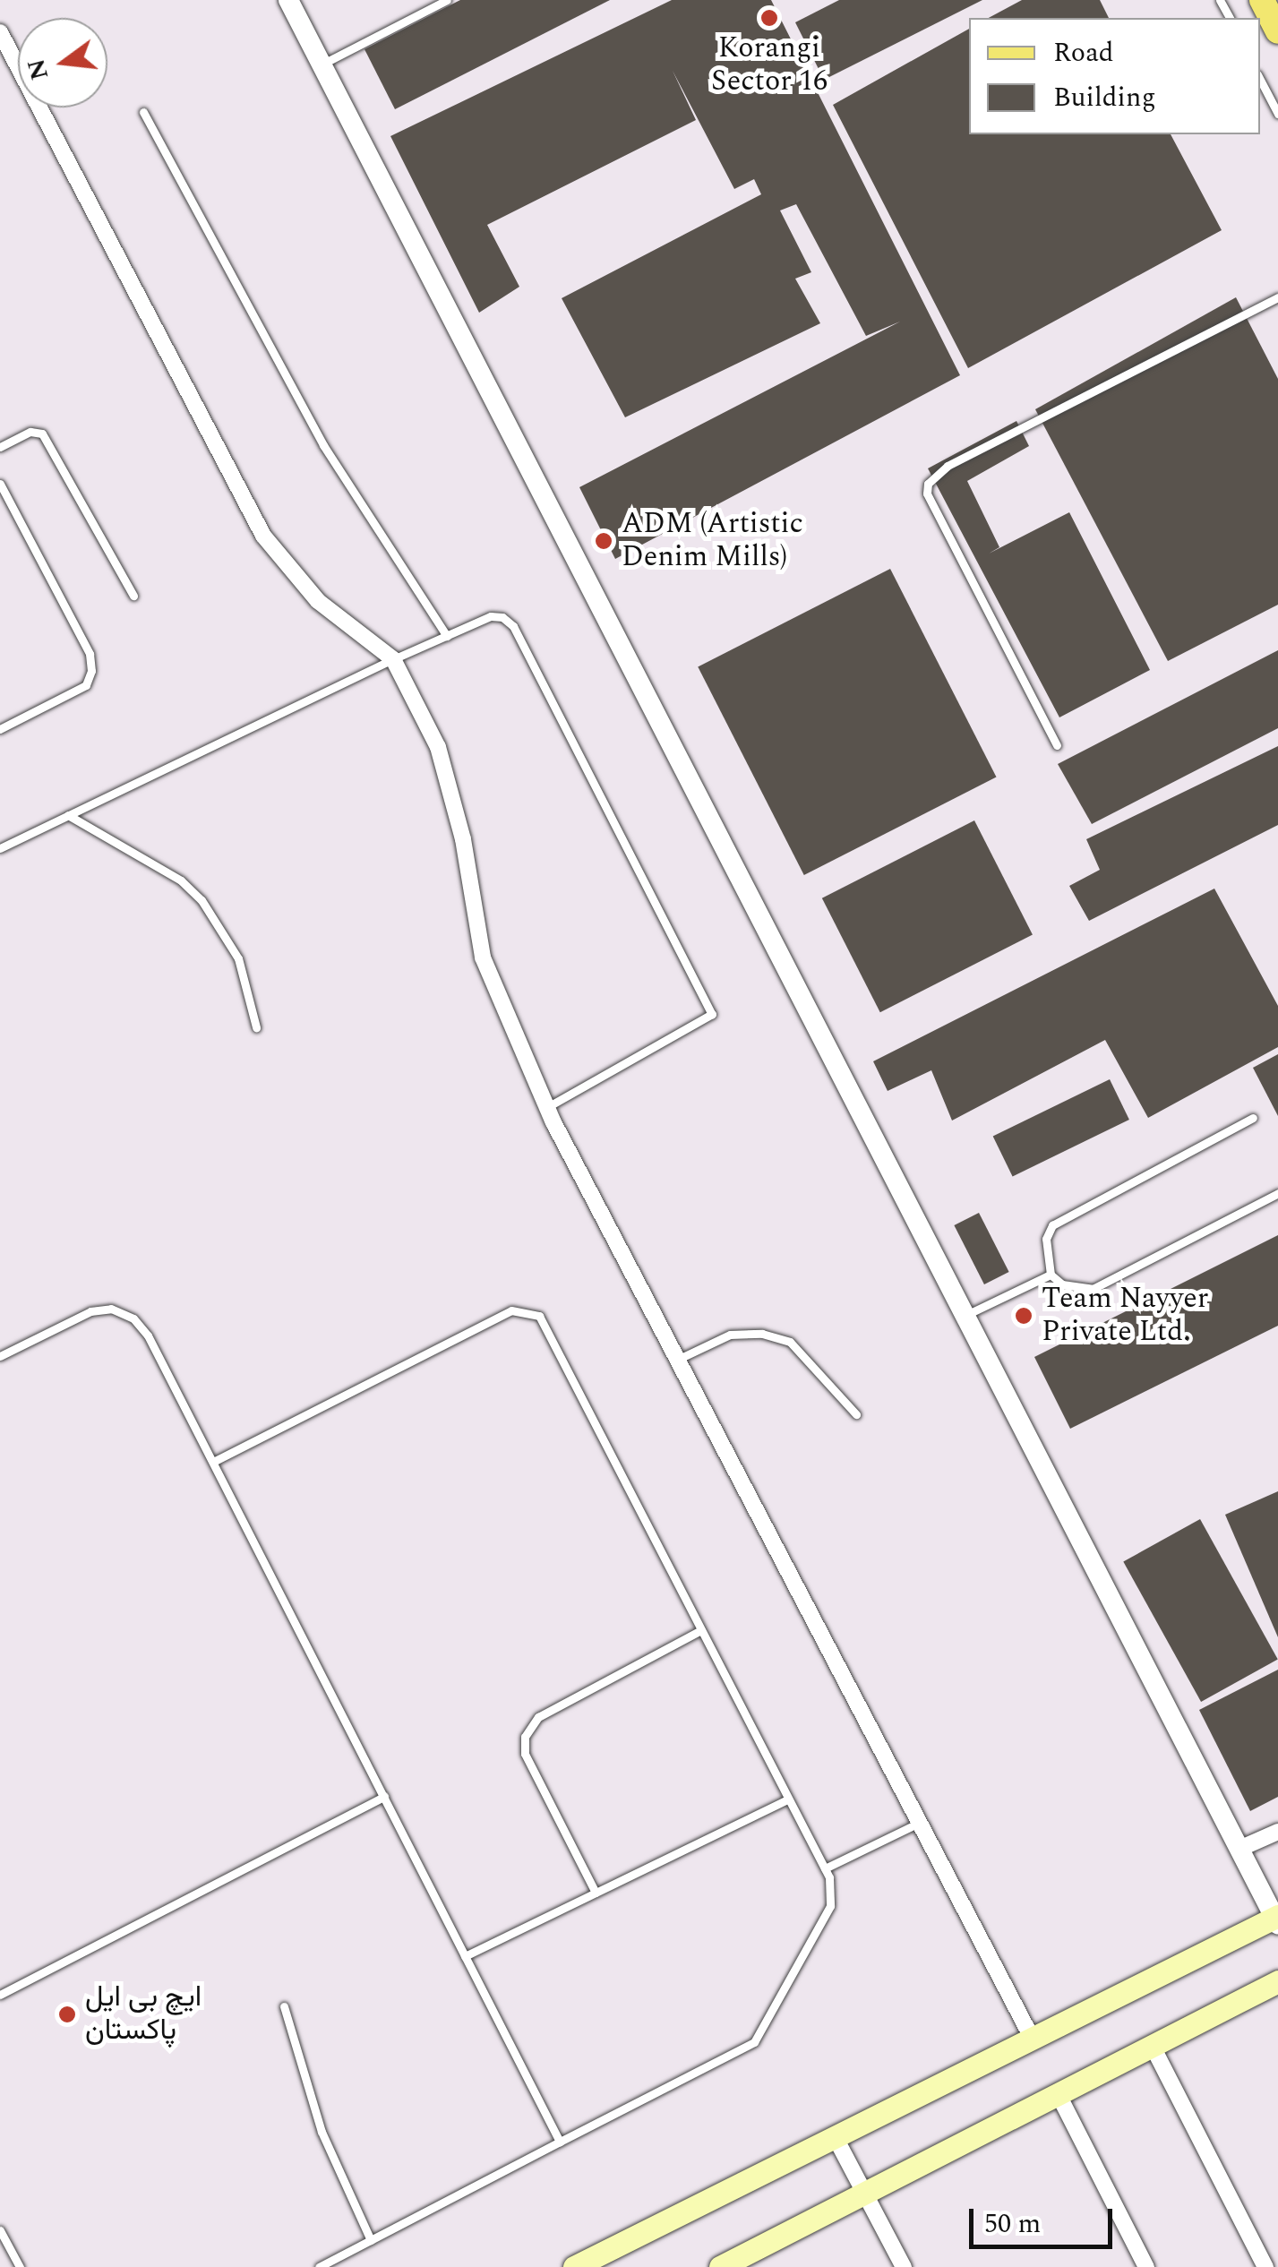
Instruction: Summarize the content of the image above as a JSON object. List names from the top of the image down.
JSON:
{
  "places": [
    "Korangi Sector 16",
    "ADM (Artistic Denim Mills)",
    "Team Nayyer Private Ltd.",
    "ایچ بی ایل پاکستان"
  ],
  "legend": ["Road", "Building"],
  "scale_bar": "50 m",
  "north": "left"
}
